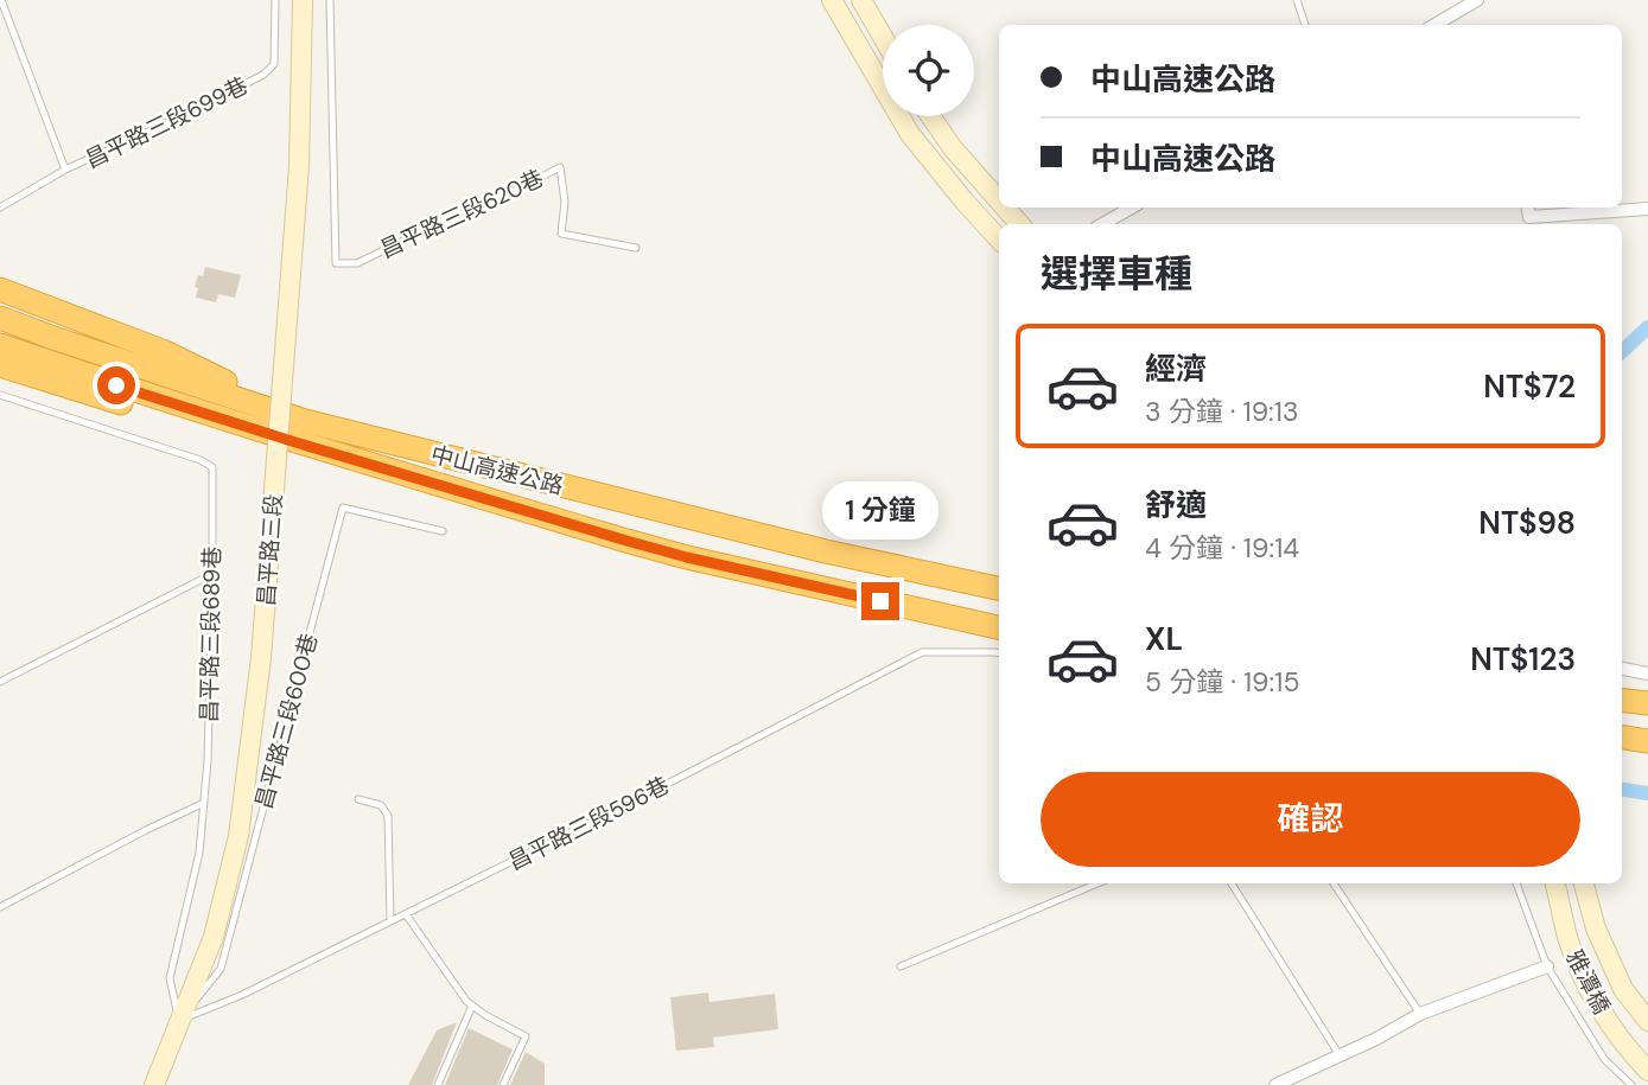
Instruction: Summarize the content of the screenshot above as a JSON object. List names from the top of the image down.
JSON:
{
  "streets": {
    "highway": ["中山高速公路"],
    "street": ["昌平路三段", "雅潭橋"],
    "lane": [
      "昌平路三段699巷",
      "昌平路三段620巷",
      "昌平路三段689巷",
      "昌平路三段600巷",
      "昌平路三段596巷"
    ]
  },
  "crossings": [
    ["昌平路三段", "昌平路三段689巷"],
    ["昌平路三段", "昌平路三段600巷"],
    ["昌平路三段", "昌平路三段596巷"],
    ["昌平路三段689巷", "昌平路三段600巷"],
    ["昌平路三段689巷", "昌平路三段596巷"],
    ["昌平路三段600巷", "昌平路三段596巷"]
  ],
  "page": {
    "banner": ["中山高速公路", "中山高速公路"],
    "heading": "選擇車種",
    "list": [
      {
        "name": "經濟",
        "note": "3 分鐘 · 19:13",
        "value": "NT$72"
      },
      {
        "name": "舒適",
        "note": "4 分鐘 · 19:14",
        "value": "NT$98"
      },
      {
        "name": "XL",
        "note": "5 分鐘 · 19:15",
        "value": "NT$123"
      }
    ],
    "bubble": "1 分鐘",
    "buttons": "確認"
  }
}
